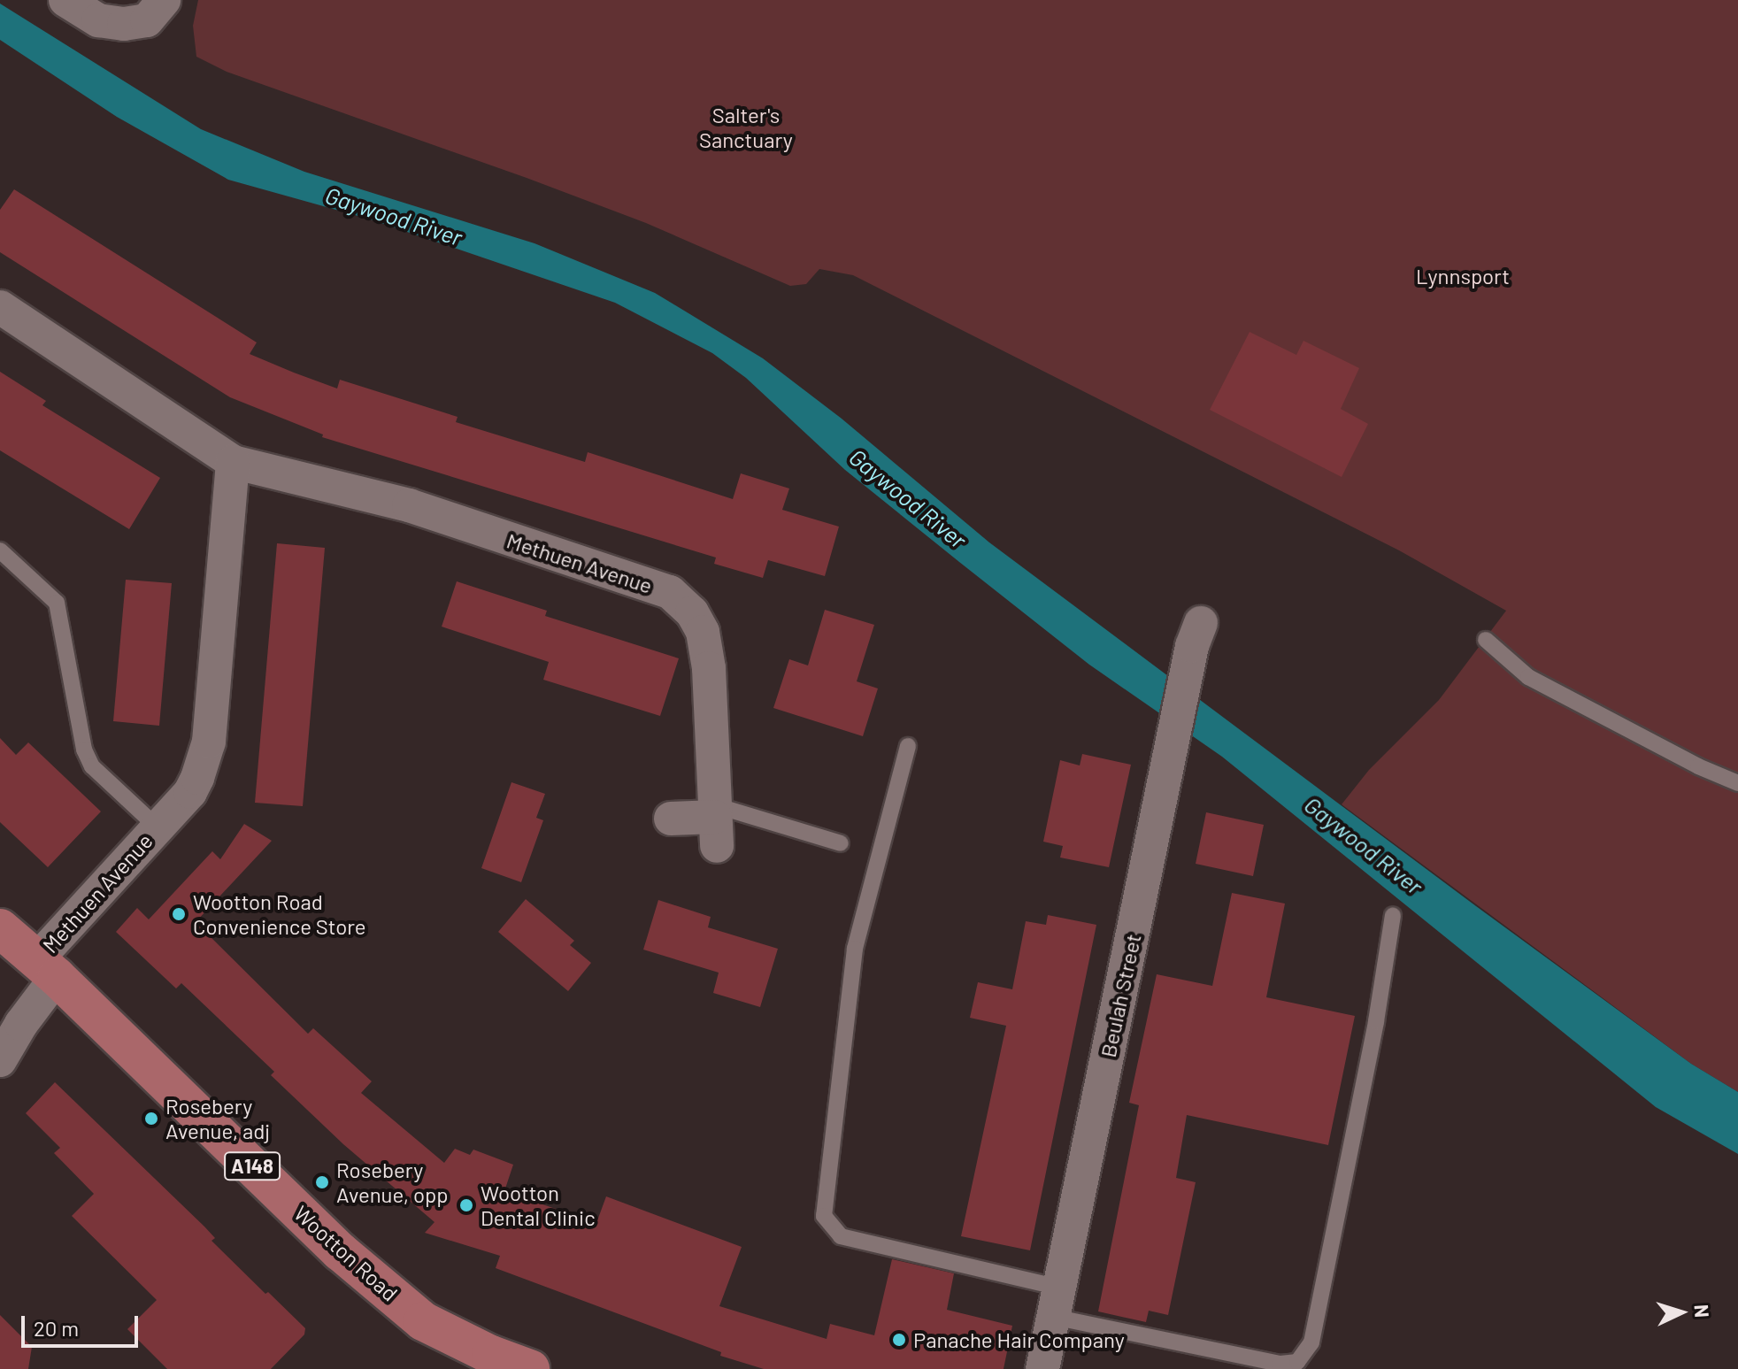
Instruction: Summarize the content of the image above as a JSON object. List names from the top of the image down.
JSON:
{
  "streets": {
    "main road": ["A148", "Wootton Road"],
    "street": ["Methuen Avenue", "Beulah Street"]
  },
  "crossings": [
    ["Methuen Avenue", "Wootton Road"]
  ],
  "water": ["Gaywood River"],
  "parks": ["Salter's Sanctuary", "Lynnsport"],
  "places": [
    "Wootton Road Convenience Store",
    "Rosebery Avenue, adj",
    "Rosebery Avenue, opp",
    "Wootton Dental Clinic",
    "Panache Hair Company"
  ],
  "scale_bar": "20 m",
  "north": "right"
}
